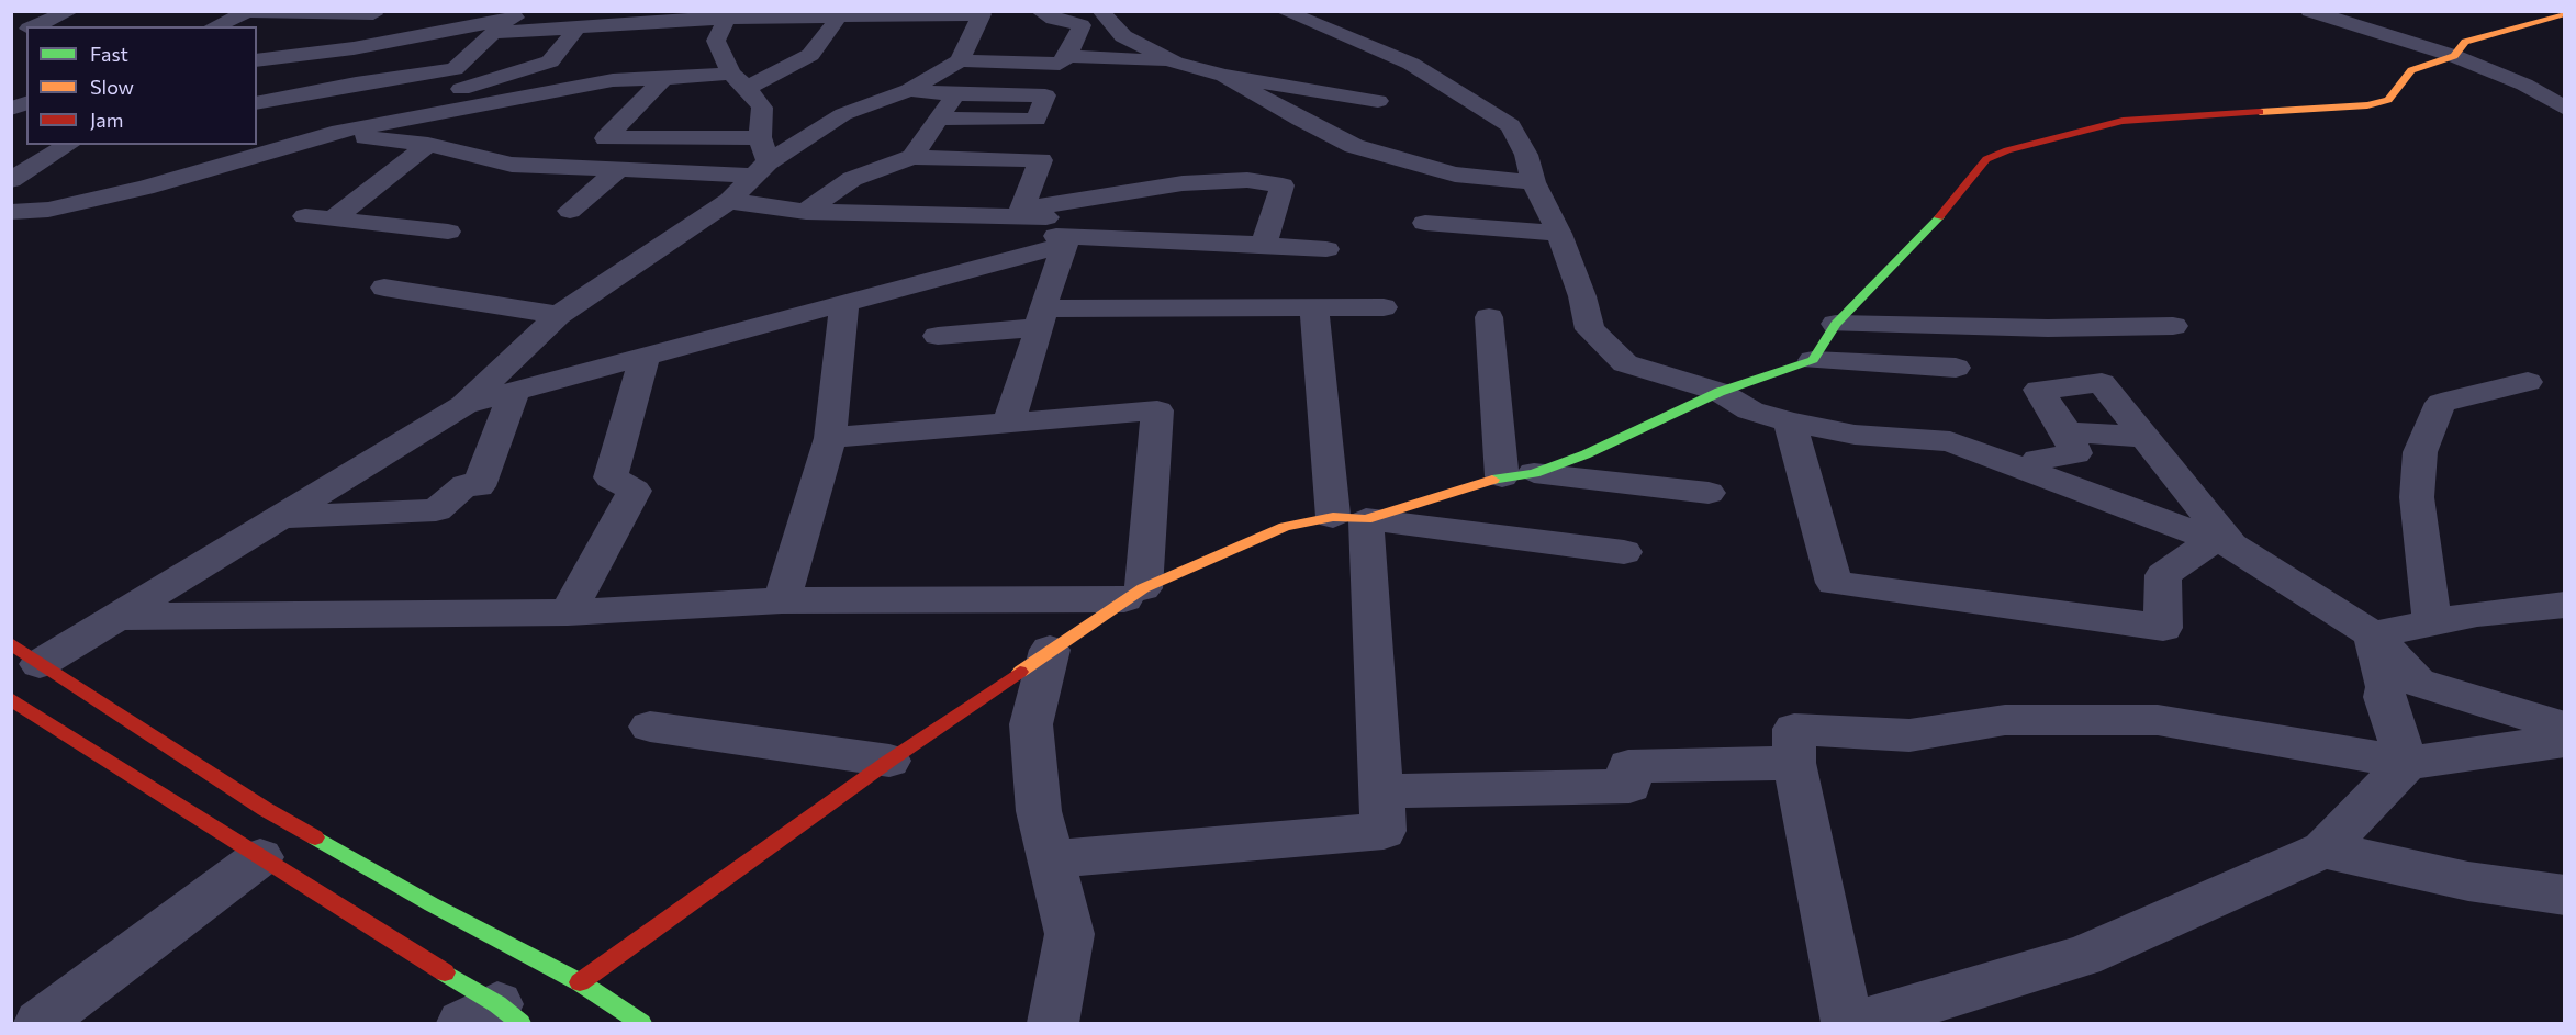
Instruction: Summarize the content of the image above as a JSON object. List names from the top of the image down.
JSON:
{
  "legend": ["Fast", "Slow", "Jam"]
}
